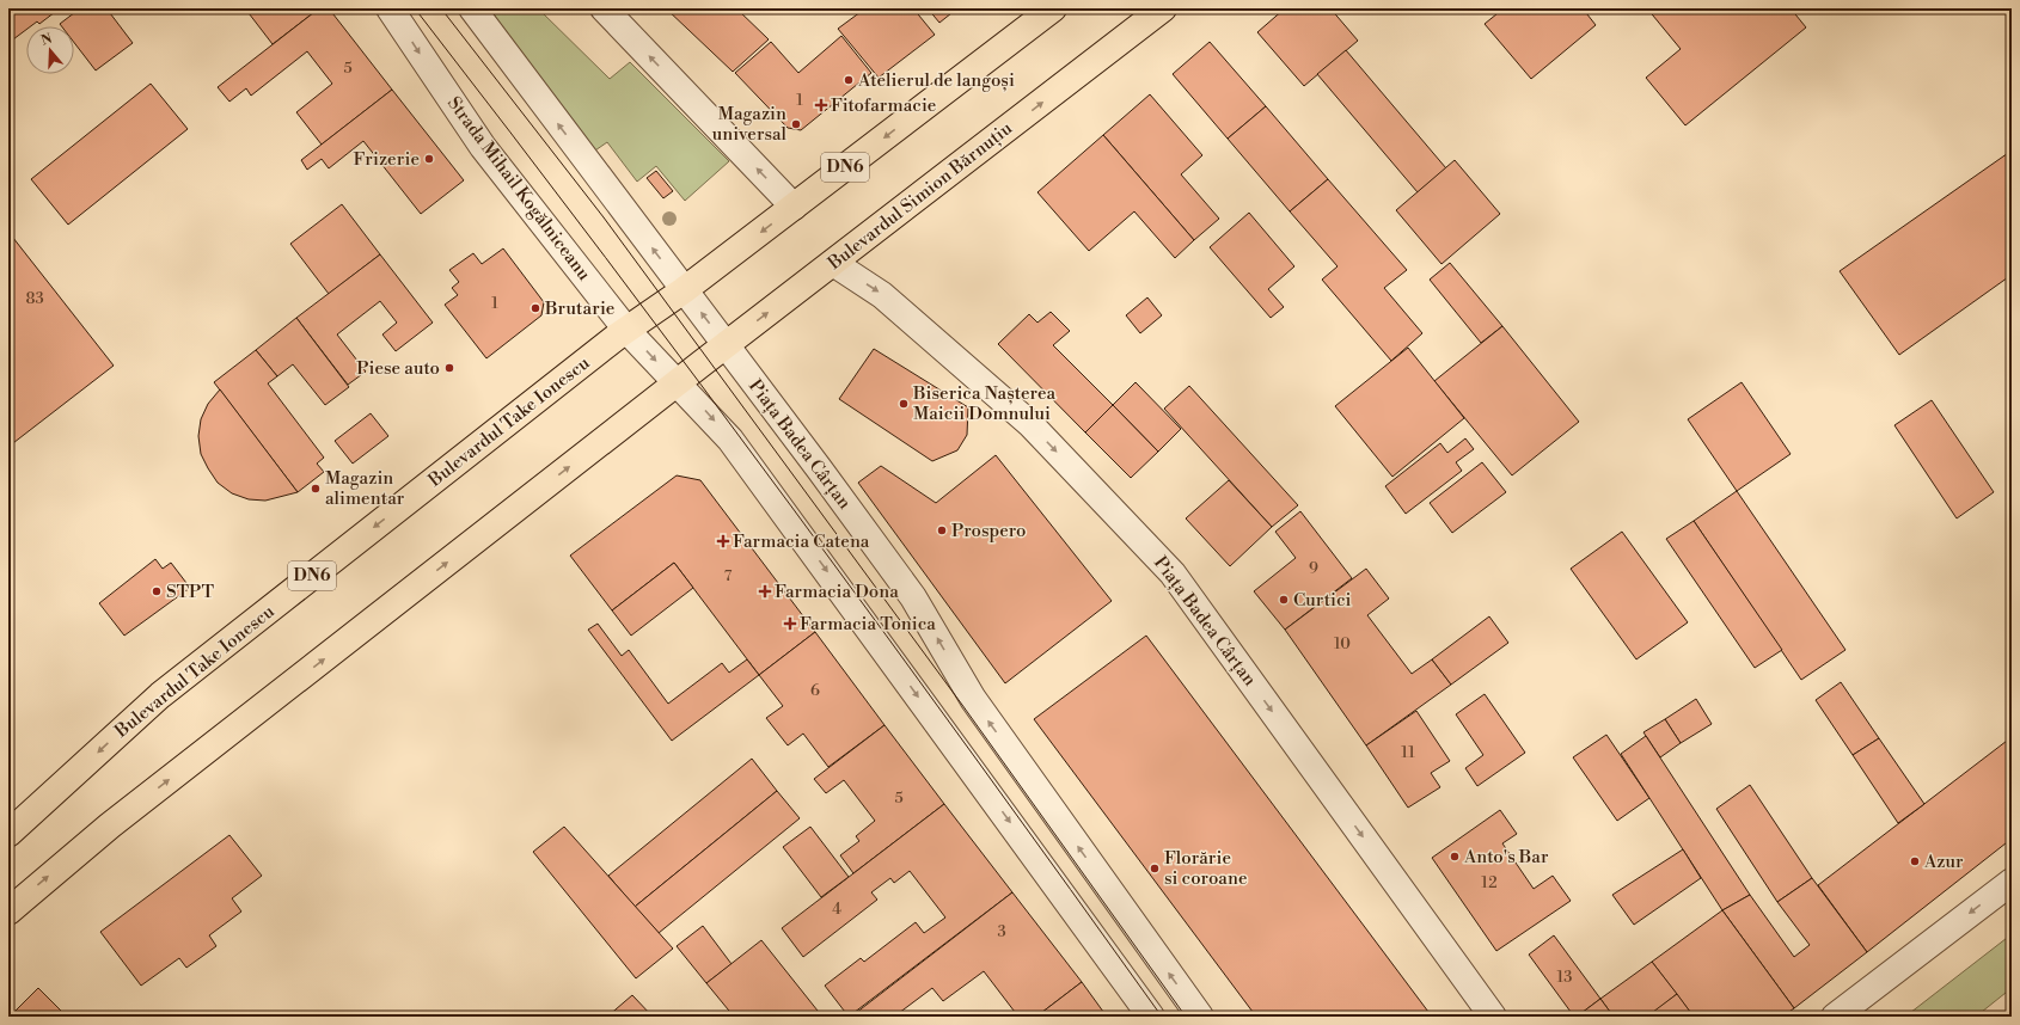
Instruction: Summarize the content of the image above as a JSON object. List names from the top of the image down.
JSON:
{
  "streets": {
    "main road": ["DN6", "Bulevardul Simion Bărnuțiu", "Bulevardul Take Ionescu"],
    "street": ["Strada Mihail Kogălniceanu", "Piața Badea Cârțan"]
  },
  "crossings": [
    ["DN6", "Bulevardul Take Ionescu"],
    ["Strada Mihail Kogălniceanu", "Bulevardul Simion Bărnuțiu"],
    ["Strada Mihail Kogălniceanu", "Bulevardul Take Ionescu"],
    ["Bulevardul Simion Bărnuțiu", "Piața Badea Cârțan"]
  ],
  "places": {
    "other": [
      "Atelierul de langoși",
      "Magazin universal",
      "Frizerie",
      "Brutarie",
      "Piese auto",
      "Biserica Nașterea Maicii Domnului",
      "Magazin alimentar",
      "Prospero",
      "STPT",
      "Curtici",
      "Anto's Bar",
      "Azur",
      "Florărie si coroane"
    ],
    "health": [
      "Fitofarmacie",
      "Farmacia Catena",
      "Farmacia Dona",
      "Farmacia Tonica"
    ]
  },
  "house_numbers": [
    "5",
    "1",
    "83",
    "1",
    "9",
    "7",
    "10",
    "6",
    "11",
    "5",
    "12",
    "4",
    "3",
    "13"
  ],
  "north": "top"
}
